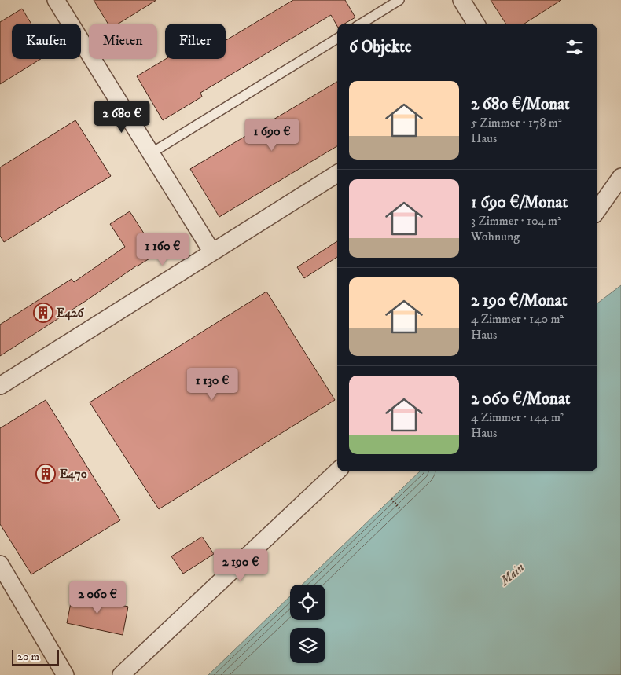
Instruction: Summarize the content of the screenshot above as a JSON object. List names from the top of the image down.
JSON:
{
  "water": ["Main"],
  "places": {
    "building": ["E426", "E470"]
  },
  "scale_bar": "20 m",
  "page": {
    "chip": ["Kaufen", "Mieten", "Filter"],
    "heading": "6 Objekte",
    "list": [
      {
        "name": "2 680 €/Monat",
        "note": "5 Zimmer · 178 m² · Haus"
      },
      {
        "name": "1 690 €/Monat",
        "note": "3 Zimmer · 104 m² · Wohnung"
      },
      {
        "name": "2 190 €/Monat",
        "note": "4 Zimmer · 140 m² · Haus"
      },
      {
        "name": "2 060 €/Monat",
        "note": "4 Zimmer · 144 m² · Haus"
      }
    ],
    "price": [
      "2 680 €",
      "1 690 €",
      "1 160 €",
      "1 130 €",
      "2 190 €",
      "2 060 €"
    ],
    "scale": "20 m"
  }
}
